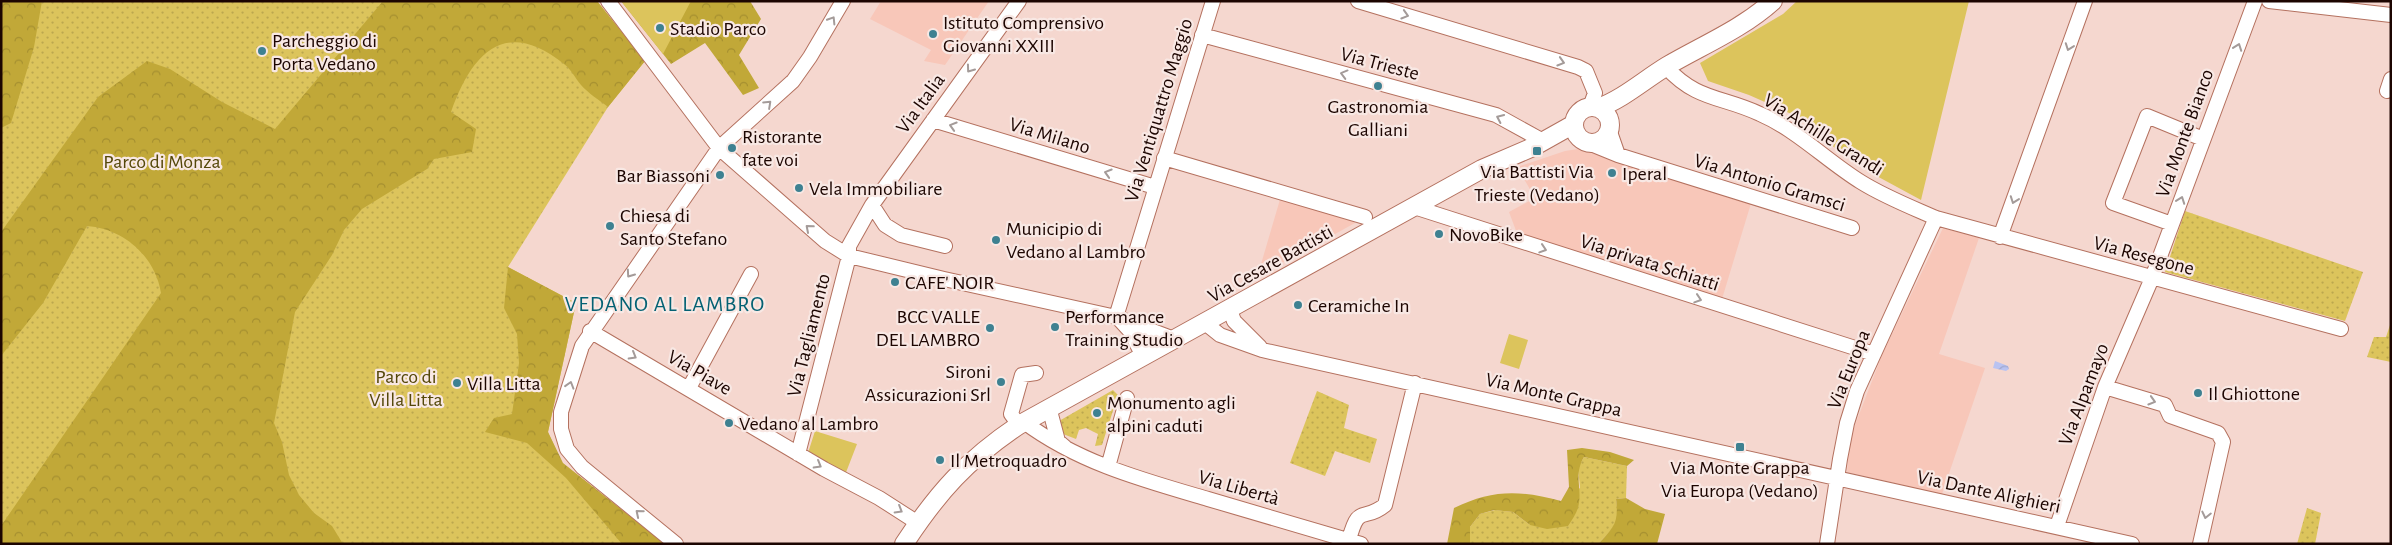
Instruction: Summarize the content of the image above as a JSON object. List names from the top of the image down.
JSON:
{
  "streets": {
    "main road": ["Via Cesare Battisti"],
    "street": [
      "Via Trieste",
      "Via Italia",
      "Via Ventiquattro Maggio",
      "Via Monte Bianco",
      "Via Achille Grandi",
      "Via Milano",
      "Via Antonio Gramsci",
      "Via Resegone",
      "Via privata Schiatti",
      "Via Tagliamento",
      "Via Europa",
      "Via Piave",
      "Via Monte Grappa",
      "Via Alpamayo",
      "Via Libertà",
      "Via Dante Alighieri"
    ]
  },
  "crossings": [
    ["Via Trieste", "Via Ventiquattro Maggio"],
    ["Via Trieste", "Via Cesare Battisti"],
    ["Via Italia", "Via Milano"],
    ["Via Italia", "Via Tagliamento"],
    ["Via Ventiquattro Maggio", "Via Milano"],
    ["Via Monte Bianco", "Via Resegone"],
    ["Via Monte Bianco", "Via Alpamayo"],
    ["Via Achille Grandi", "Via Resegone"],
    ["Via Achille Grandi", "Via Cesare Battisti"],
    ["Via Achille Grandi", "Via Europa"],
    ["Via Antonio Gramsci", "Via Cesare Battisti"],
    ["Via Resegone", "Via Europa"],
    ["Via Resegone", "Via Alpamayo"],
    ["Via privata Schiatti", "Via Cesare Battisti"],
    ["Via privata Schiatti", "Via Europa"],
    ["Via Cesare Battisti", "Via Piave"],
    ["Via Cesare Battisti", "Via Monte Grappa"],
    ["Via Cesare Battisti", "Via Libertà"],
    ["Via Tagliamento", "Via Piave"],
    ["Via Europa", "Via Monte Grappa"],
    ["Via Europa", "Via Dante Alighieri"],
    ["Via Monte Grappa", "Via Dante Alighieri"],
    ["Via Alpamayo", "Via Dante Alighieri"]
  ],
  "one_way": [
    "Via Italia",
    "Via Monte Bianco",
    "Via Milano",
    "Via privata Schiatti",
    "Via Piave"
  ],
  "districts": ["VEDANO AL LAMBRO"],
  "parks": ["Parco di Monza", "Parco di Villa Litta"],
  "places": {
    "other": [
      "Stadio Parco",
      "Istituto Comprensivo Giovanni XXIII",
      "Parcheggio di Porta Vedano",
      "Gastronomia Galliani",
      "Ristorante fate voi",
      "Iperal",
      "Bar Biassoni",
      "Vela Immobiliare",
      "Chiesa di Santo Stefano",
      "NovoBike",
      "Municipio di Vedano al Lambro",
      "CAFE' NOIR",
      "Ceramiche In",
      "Performance Training Studio",
      "BCC VALLE DEL LAMBRO",
      "Sironi Assicurazioni Srl",
      "Villa Litta",
      "Il Ghiottone",
      "Monumento agli alpini caduti",
      "Vedano al Lambro",
      "Il Metroquadro"
    ],
    "transit": ["Via Battisti Via Trieste (Vedano)", "Via Monte Grappa Via Europa (Vedano)"]
  }
}
